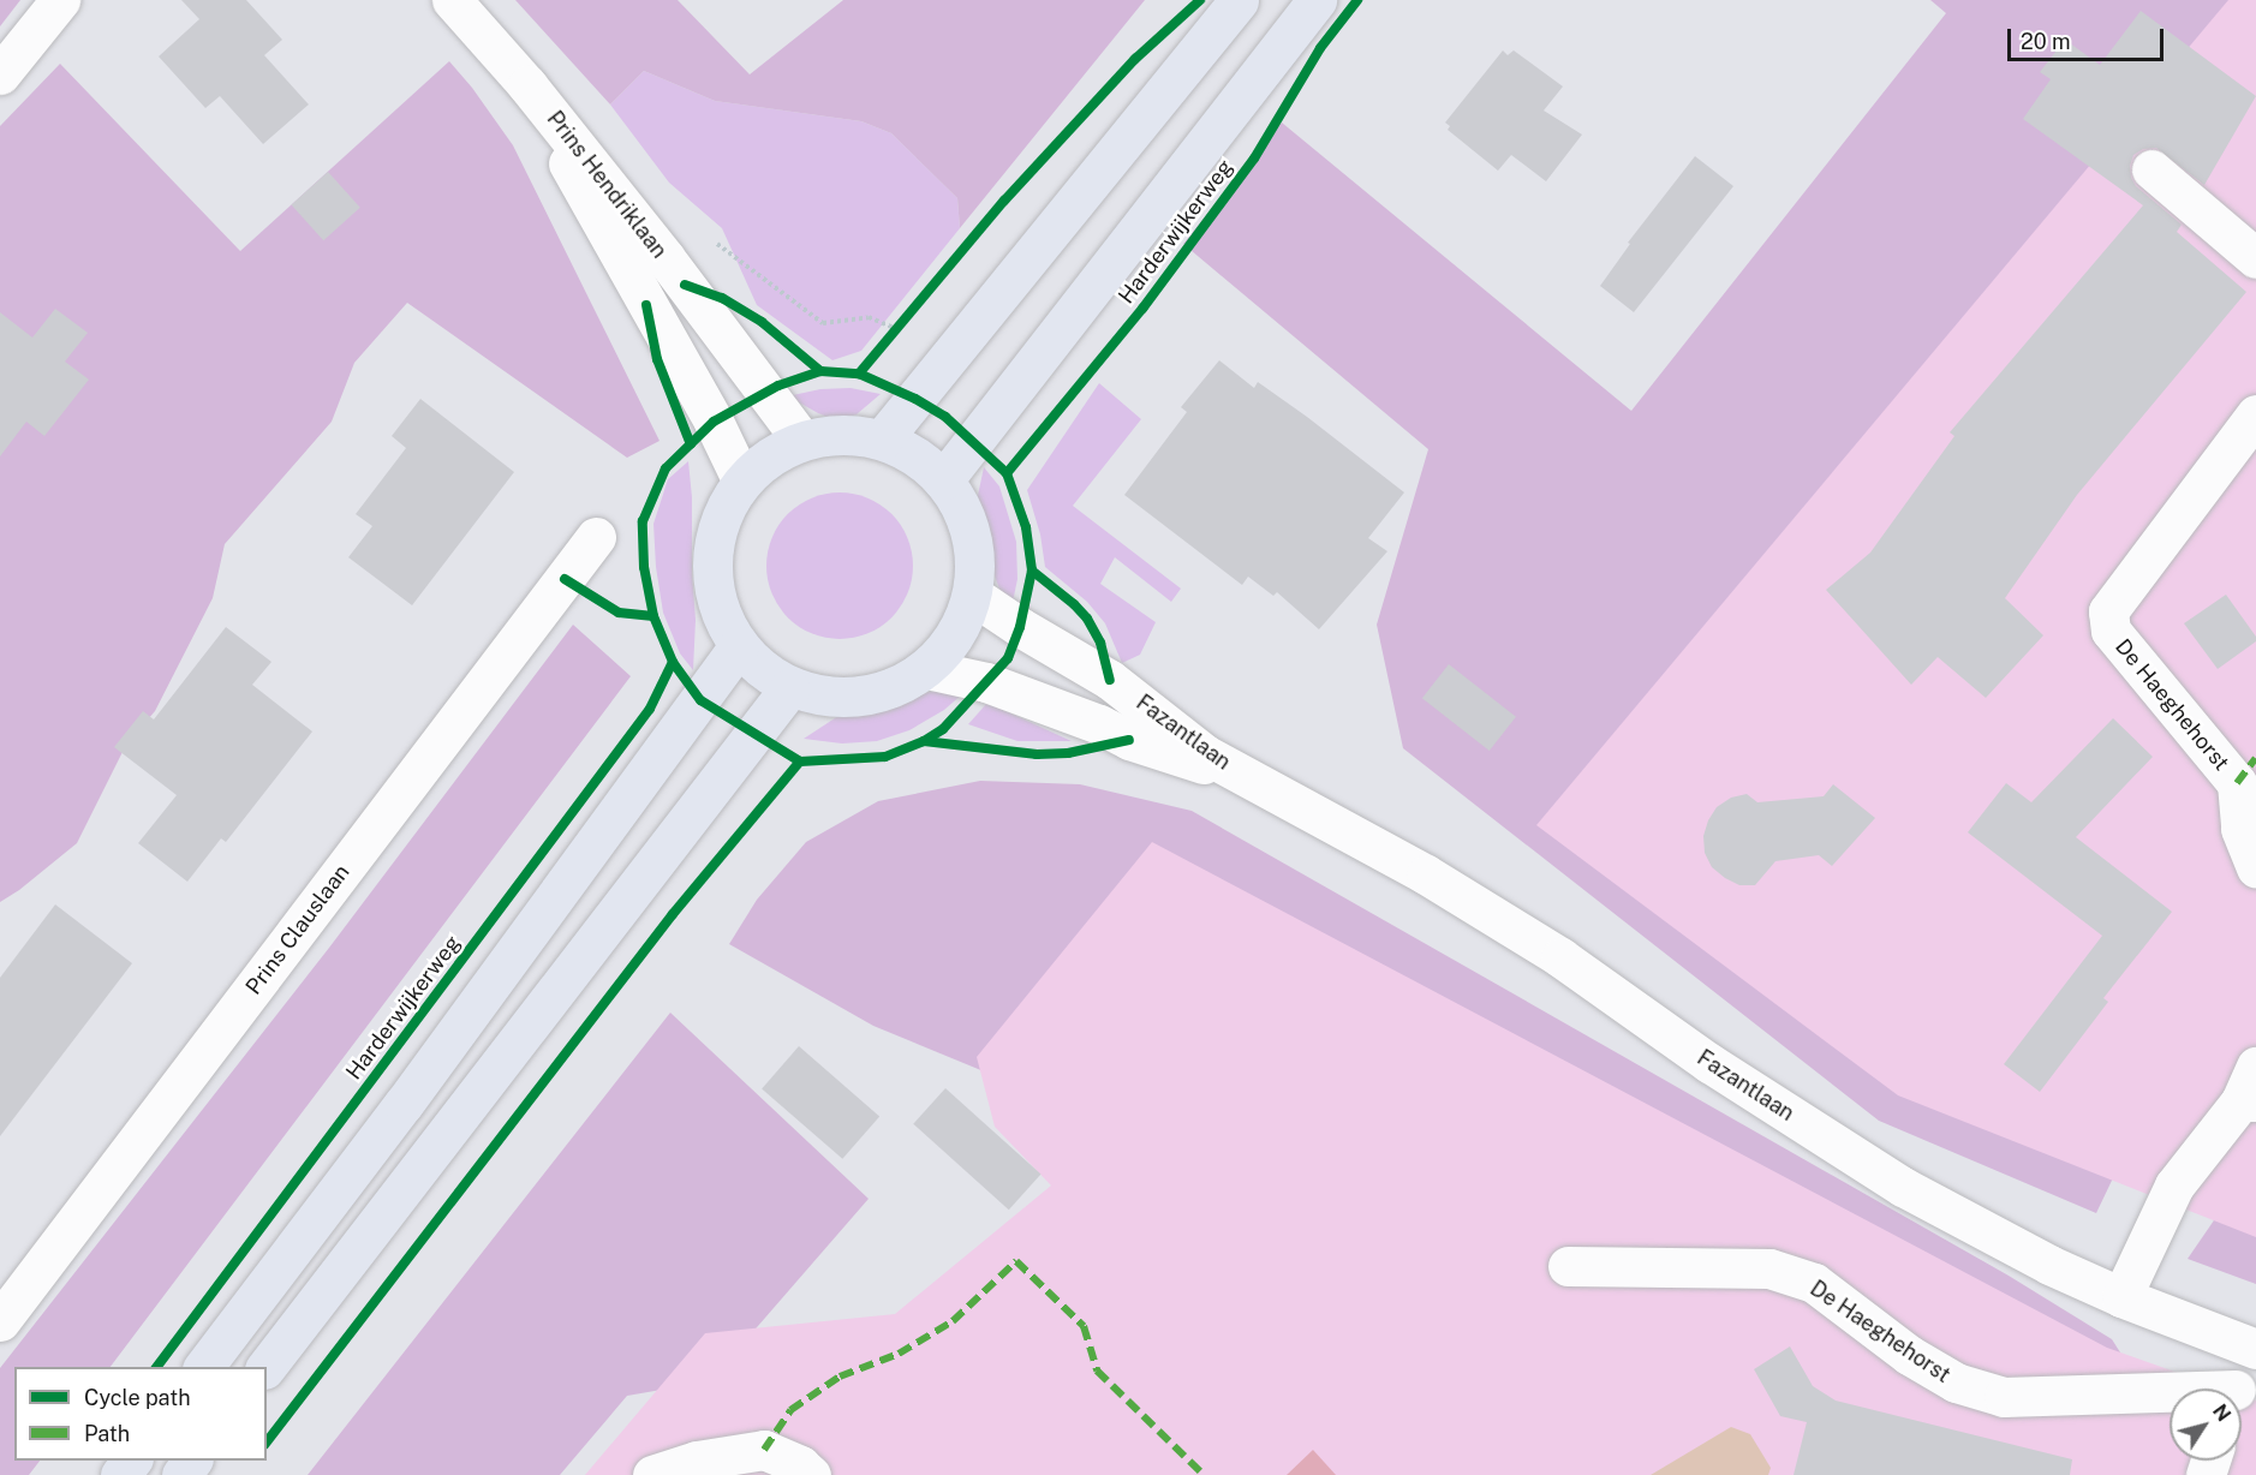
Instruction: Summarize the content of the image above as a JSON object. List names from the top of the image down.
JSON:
{
  "streets": {
    "main road": ["Harderwijkerweg"],
    "street": [
      "Prins Hendriklaan",
      "De Haeghehorst",
      "Fazantlaan",
      "Prins Clauslaan"
    ]
  },
  "crossings": [
    ["De Haeghehorst", "Fazantlaan"]
  ],
  "legend": ["Cycle path", "Path"],
  "scale_bar": "20 m",
  "north": "top right"
}
